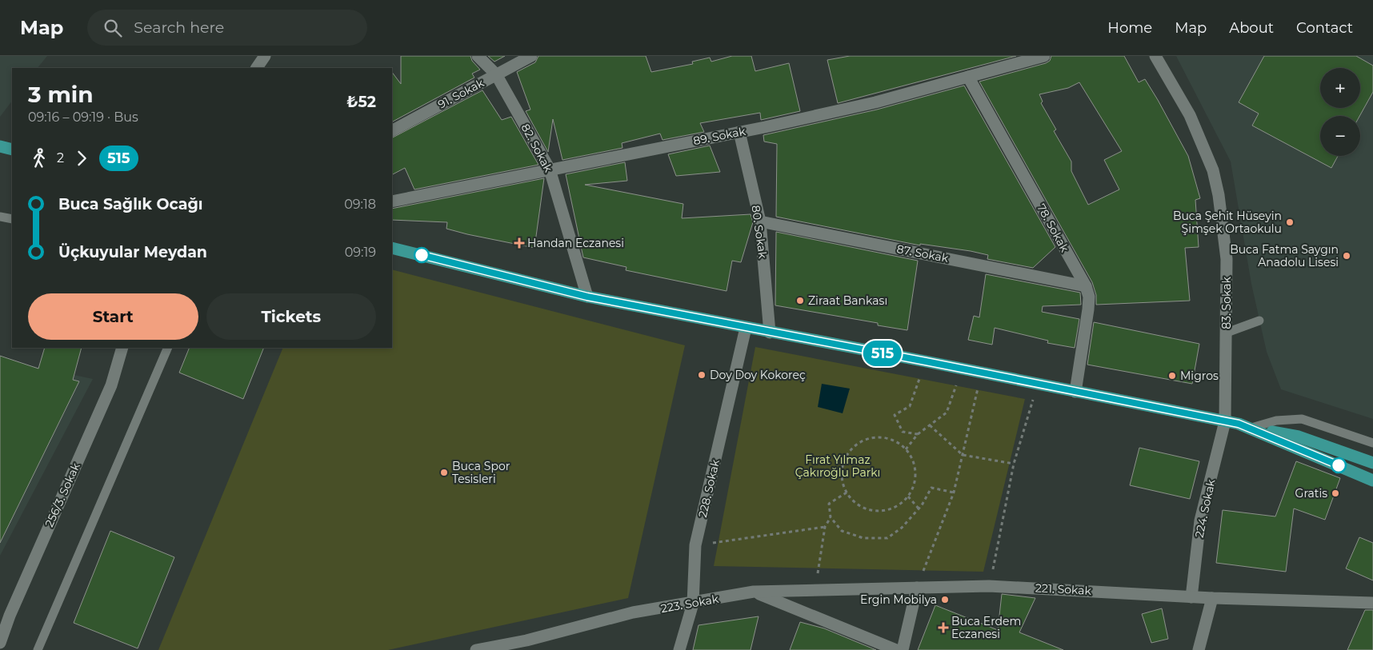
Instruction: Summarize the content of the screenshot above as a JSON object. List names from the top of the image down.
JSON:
{
  "streets": {
    "street": [
      "91. Sokak",
      "89. Sokak",
      "82. Sokak",
      "78. Sokak",
      "80. Sokak",
      "87. Sokak",
      "83. Sokak",
      "228. Sokak",
      "256/3. Sokak",
      "224. Sokak",
      "221. Sokak",
      "223. Sokak"
    ]
  },
  "crossings": [
    ["91. Sokak", "82. Sokak"],
    ["89. Sokak", "82. Sokak"],
    ["89. Sokak", "78. Sokak"],
    ["89. Sokak", "80. Sokak"],
    ["78. Sokak", "87. Sokak"],
    ["80. Sokak", "87. Sokak"],
    ["83. Sokak", "224. Sokak"],
    ["228. Sokak", "223. Sokak"],
    ["224. Sokak", "221. Sokak"],
    ["221. Sokak", "223. Sokak"]
  ],
  "parks": ["Fırat Yılmaz Çakıroğlu Parkı"],
  "places": {
    "other": [
      "Buca Şehit Hüseyin Şimşek Ortaokulu",
      "Buca Fatma Saygın Anadolu Lisesi",
      "Ziraat Bankası",
      "Doy Doy Kokoreç",
      "Migros",
      "Buca Spor Tesisleri",
      "Gratis",
      "Ergin Mobilya"
    ],
    "health": ["Handan Eczanesi", "Buca Erdem Eczanesi"]
  },
  "lines": ["bus line 515"],
  "page": {
    "header": "Map",
    "search": "Search here",
    "nav": [
      "Home",
      "Map",
      "About",
      "Contact"
    ],
    "on_map": "515",
    "map_buttons": ["+", "−"],
    "heading": ["3 min", "09:16 – 09:19 · Bus", "₺52"],
    "legs": ["2", "515"],
    "list": [
      {
        "name": "Buca Sağlık Ocağı",
        "value": "09:18"
      },
      {
        "name": "Üçkuyular Meydan",
        "value": "09:19"
      }
    ],
    "buttons": ["Start", "Tickets"]
  }
}
